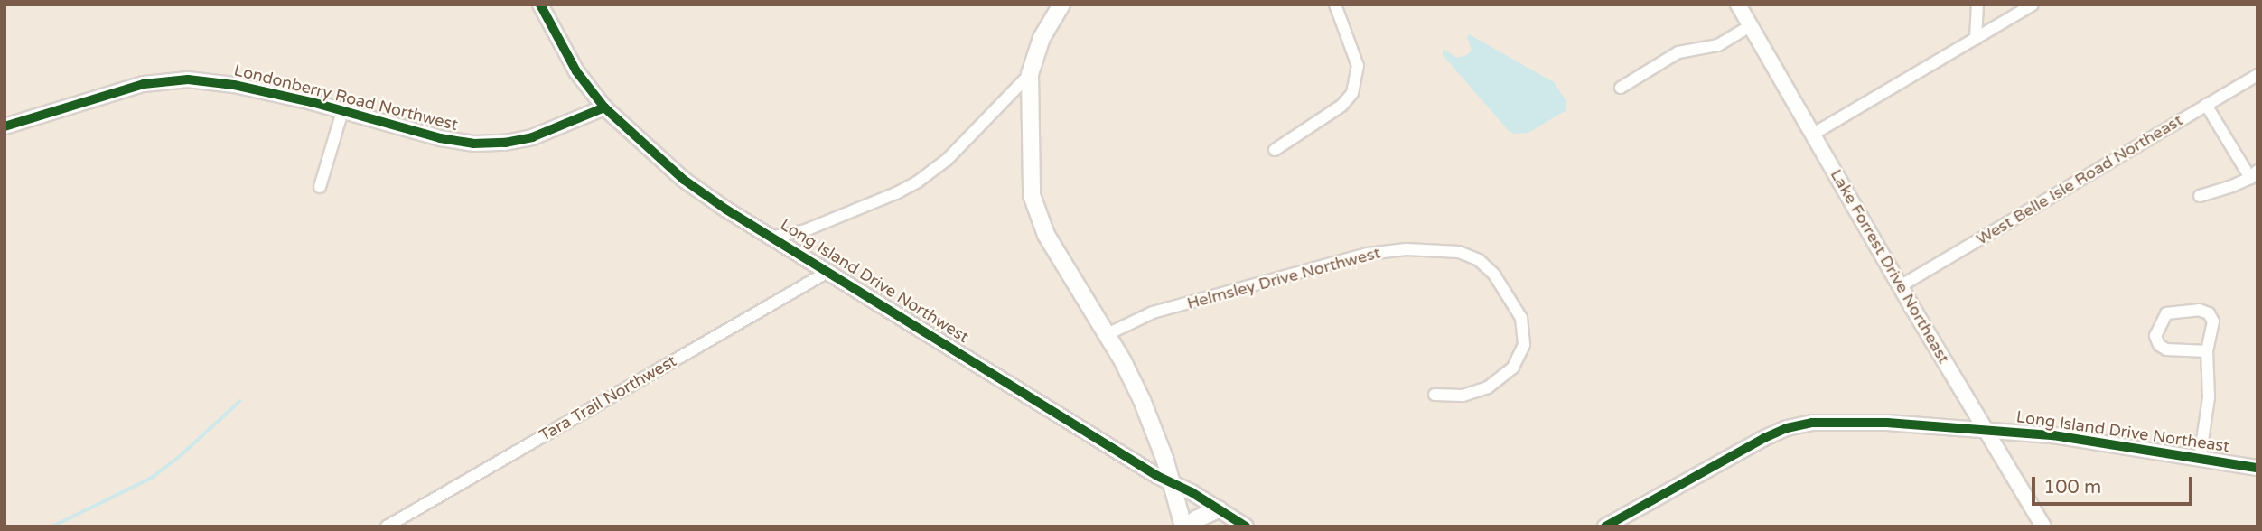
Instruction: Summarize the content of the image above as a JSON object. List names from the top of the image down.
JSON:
{
  "streets": {
    "street": [
      "Londonberry Road Northwest",
      "West Belle Isle Road Northeast",
      "Lake Forrest Drive Northeast",
      "Helmsley Drive Northwest",
      "Long Island Drive Northwest",
      "Tara Trail Northwest",
      "Long Island Drive Northeast"
    ]
  },
  "crossings": [
    ["Londonberry Road Northwest", "Long Island Drive Northwest"],
    ["West Belle Isle Road Northeast", "Lake Forrest Drive Northeast"],
    ["Lake Forrest Drive Northeast", "Long Island Drive Northeast"],
    ["Long Island Drive Northwest", "Tara Trail Northwest"]
  ],
  "scale_bar": "100 m"
}
